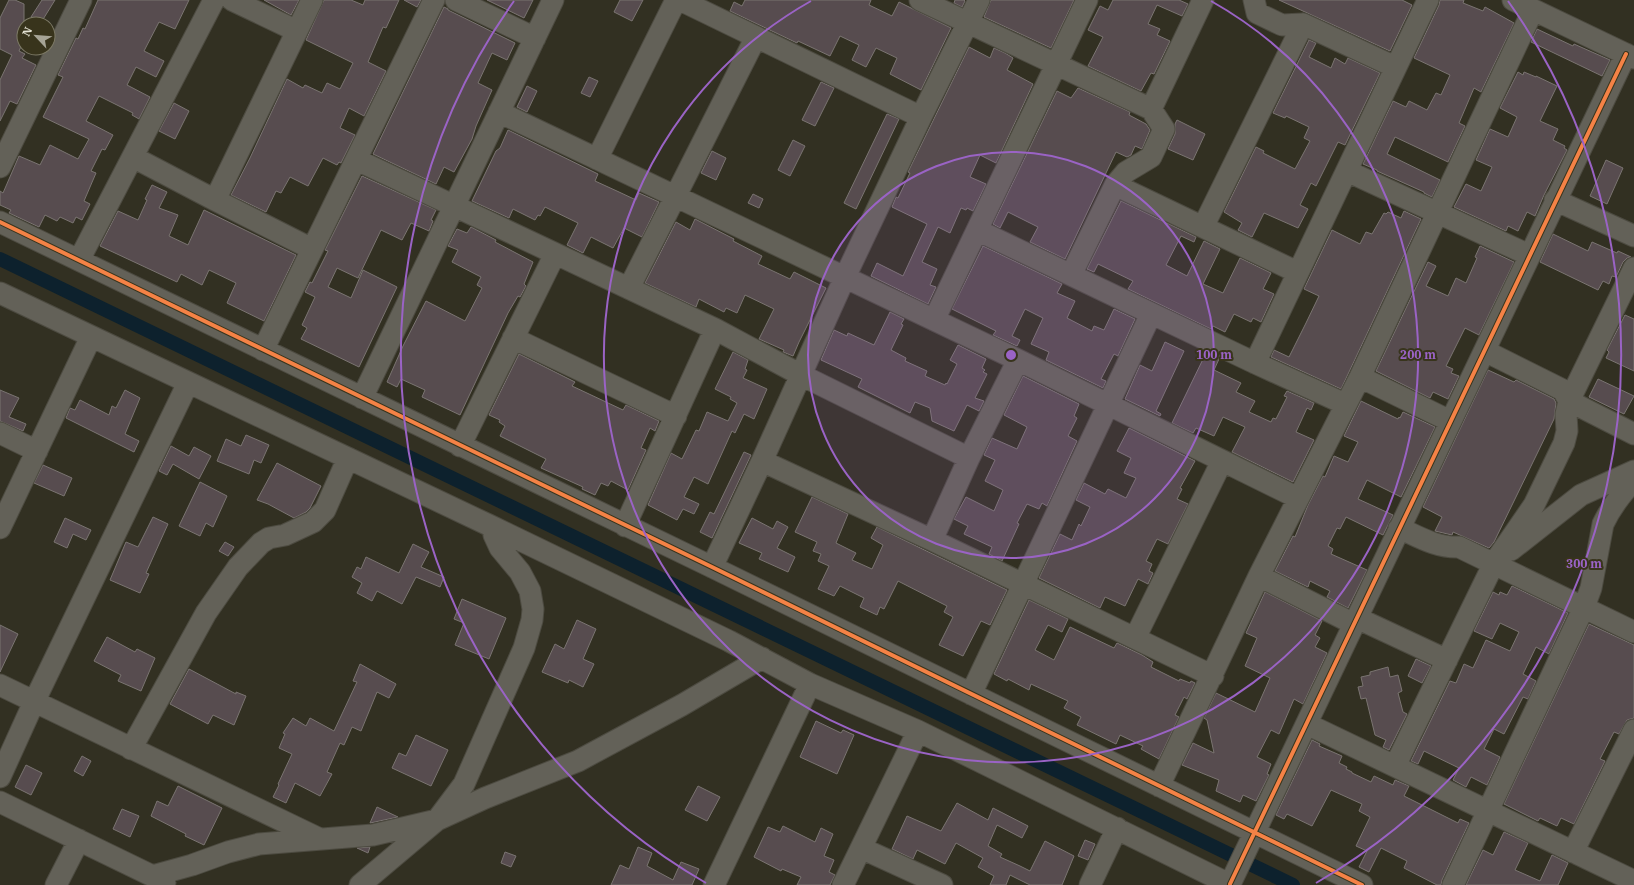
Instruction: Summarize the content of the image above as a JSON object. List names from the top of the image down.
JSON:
{
  "north": "top left",
  "rings": ["100 m", "200 m", "300 m"]
}
